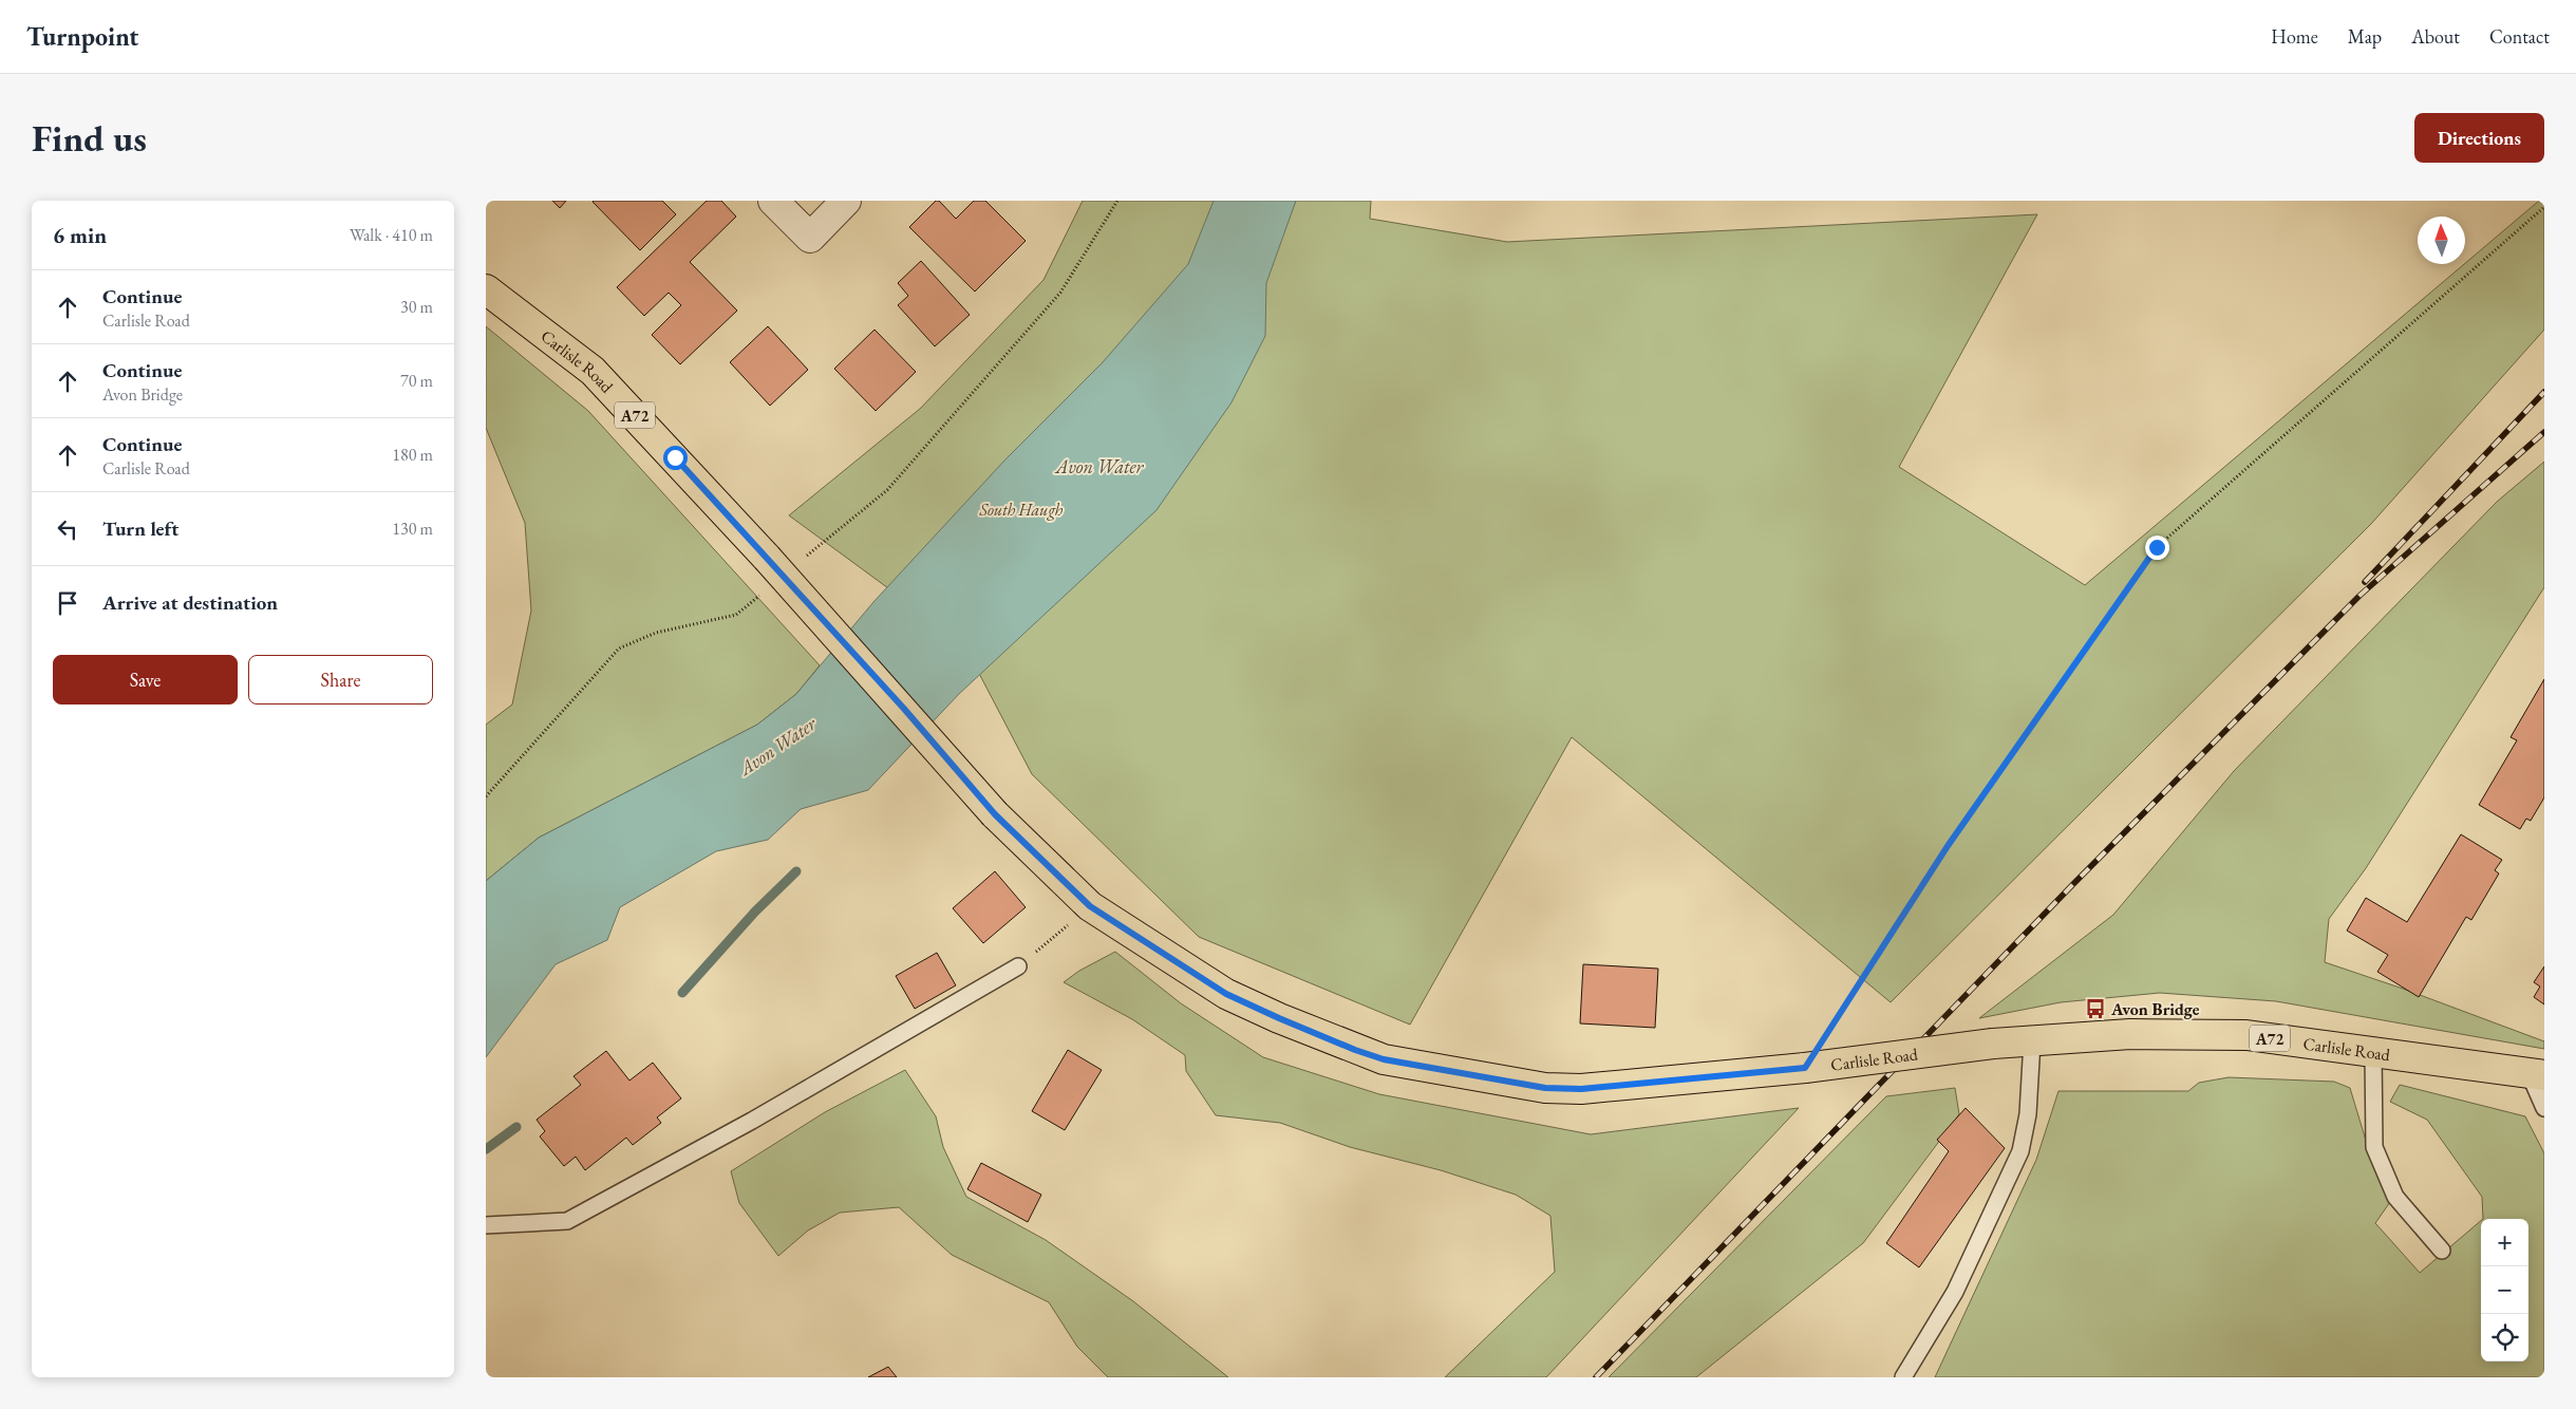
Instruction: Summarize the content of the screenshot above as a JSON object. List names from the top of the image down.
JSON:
{
  "streets": {
    "main road": ["Carlisle Road", "A72"]
  },
  "water": ["Avon Water"],
  "parks": ["South Haugh"],
  "places": {
    "bus stop": ["Avon Bridge"]
  },
  "north": "top",
  "page": {
    "header": "Turnpoint",
    "nav": [
      "Home",
      "Map",
      "About",
      "Contact"
    ],
    "buttons": [
      "Directions",
      ["Save", "Share"]
    ],
    "title": "Find us",
    "heading": ["6 min", "Walk · 410 m"],
    "list": [
      ["Continue", "Carlisle Road", "30 m"],
      ["Continue", "Avon Bridge", "70 m"],
      ["Continue", "Carlisle Road", "180 m"],
      ["Turn left", "130 m"],
      "Arrive at destination"
    ],
    "map_buttons": ["+", "−"]
  }
}
